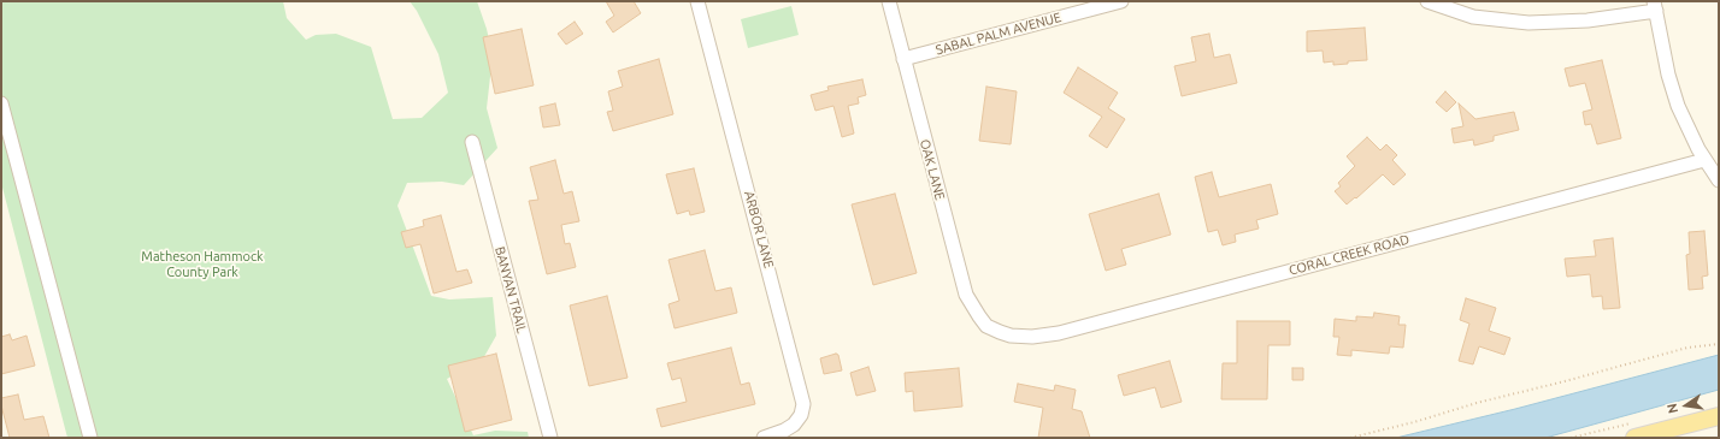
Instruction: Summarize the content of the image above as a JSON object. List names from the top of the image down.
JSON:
{
  "streets": {
    "street": [
      "SABAL PALM AVENUE",
      "OAK LANE",
      "ARBOR LANE",
      "CORAL CREEK ROAD",
      "BANYAN TRAIL"
    ]
  },
  "crossings": [
    ["SABAL PALM AVENUE", "OAK LANE"],
    ["OAK LANE", "CORAL CREEK ROAD"]
  ],
  "parks": ["Matheson Hammock County Park"],
  "north": "left"
}
